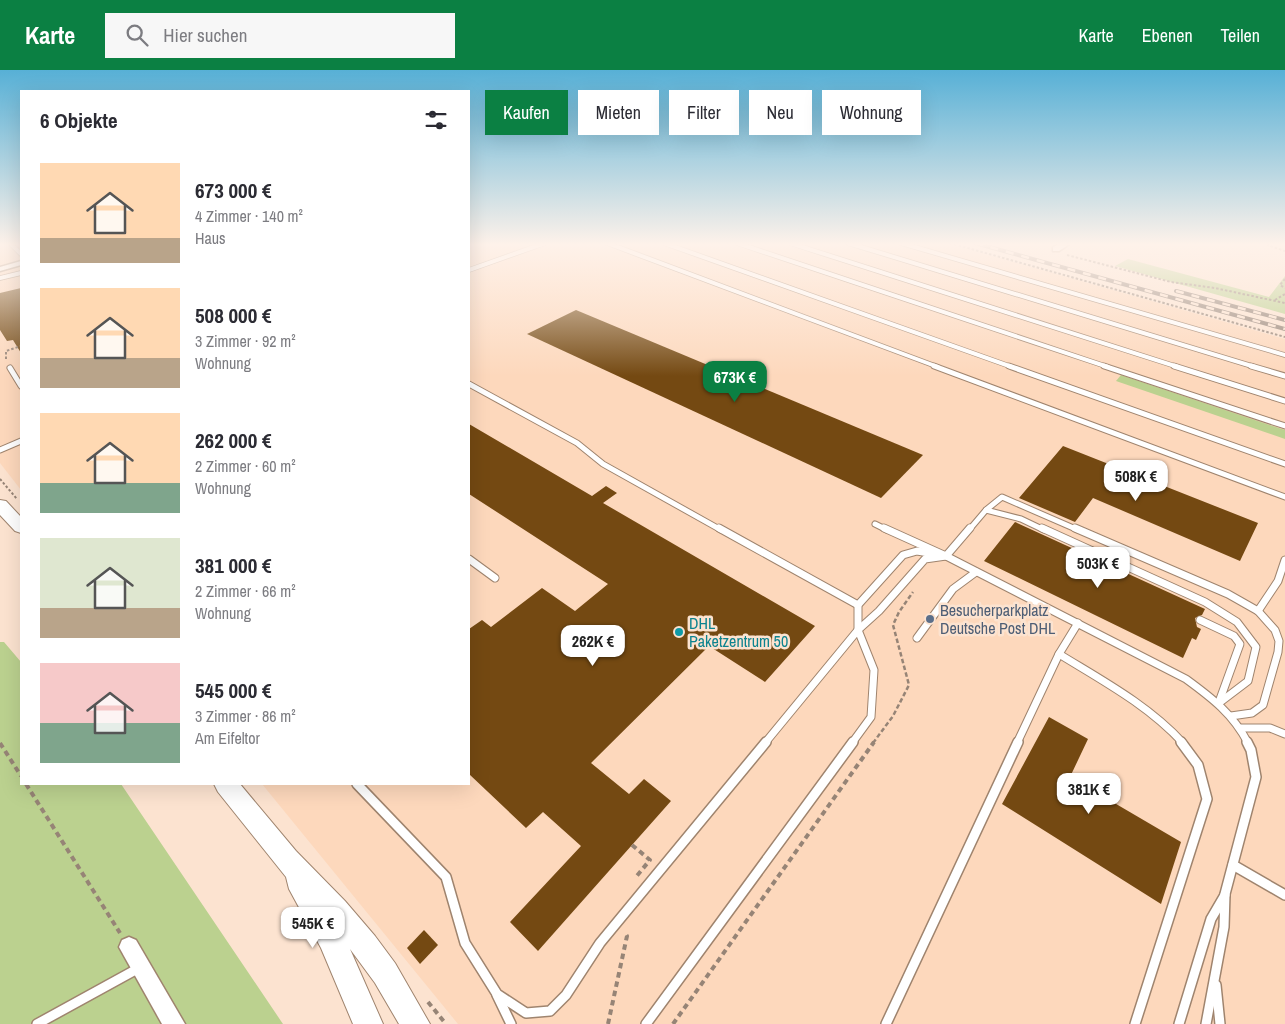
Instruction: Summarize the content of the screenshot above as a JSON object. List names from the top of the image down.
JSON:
{
  "places": ["Besucherparkplatz Deutsche Post DHL", "DHL Paketzentrum 50"],
  "page": {
    "header": "Karte",
    "search": "Hier suchen",
    "nav": ["Karte", "Ebenen", "Teilen"],
    "chip": [
      "Kaufen",
      "Mieten",
      "Filter",
      "Neu",
      "Wohnung"
    ],
    "heading": "6 Objekte",
    "list": [
      {
        "name": "673 000 €",
        "note": "4 Zimmer · 140 m² · Haus"
      },
      {
        "name": "508 000 €",
        "note": "3 Zimmer · 92 m² · Wohnung"
      },
      {
        "name": "262 000 €",
        "note": "2 Zimmer · 60 m² · Wohnung"
      },
      {
        "name": "381 000 €",
        "note": "2 Zimmer · 66 m² · Wohnung"
      },
      {
        "name": "545 000 €",
        "note": "3 Zimmer · 86 m² · Am Eifeltor"
      }
    ],
    "price": [
      "673K €",
      "508K €",
      "503K €",
      "262K €",
      "381K €",
      "545K €"
    ]
  }
}
